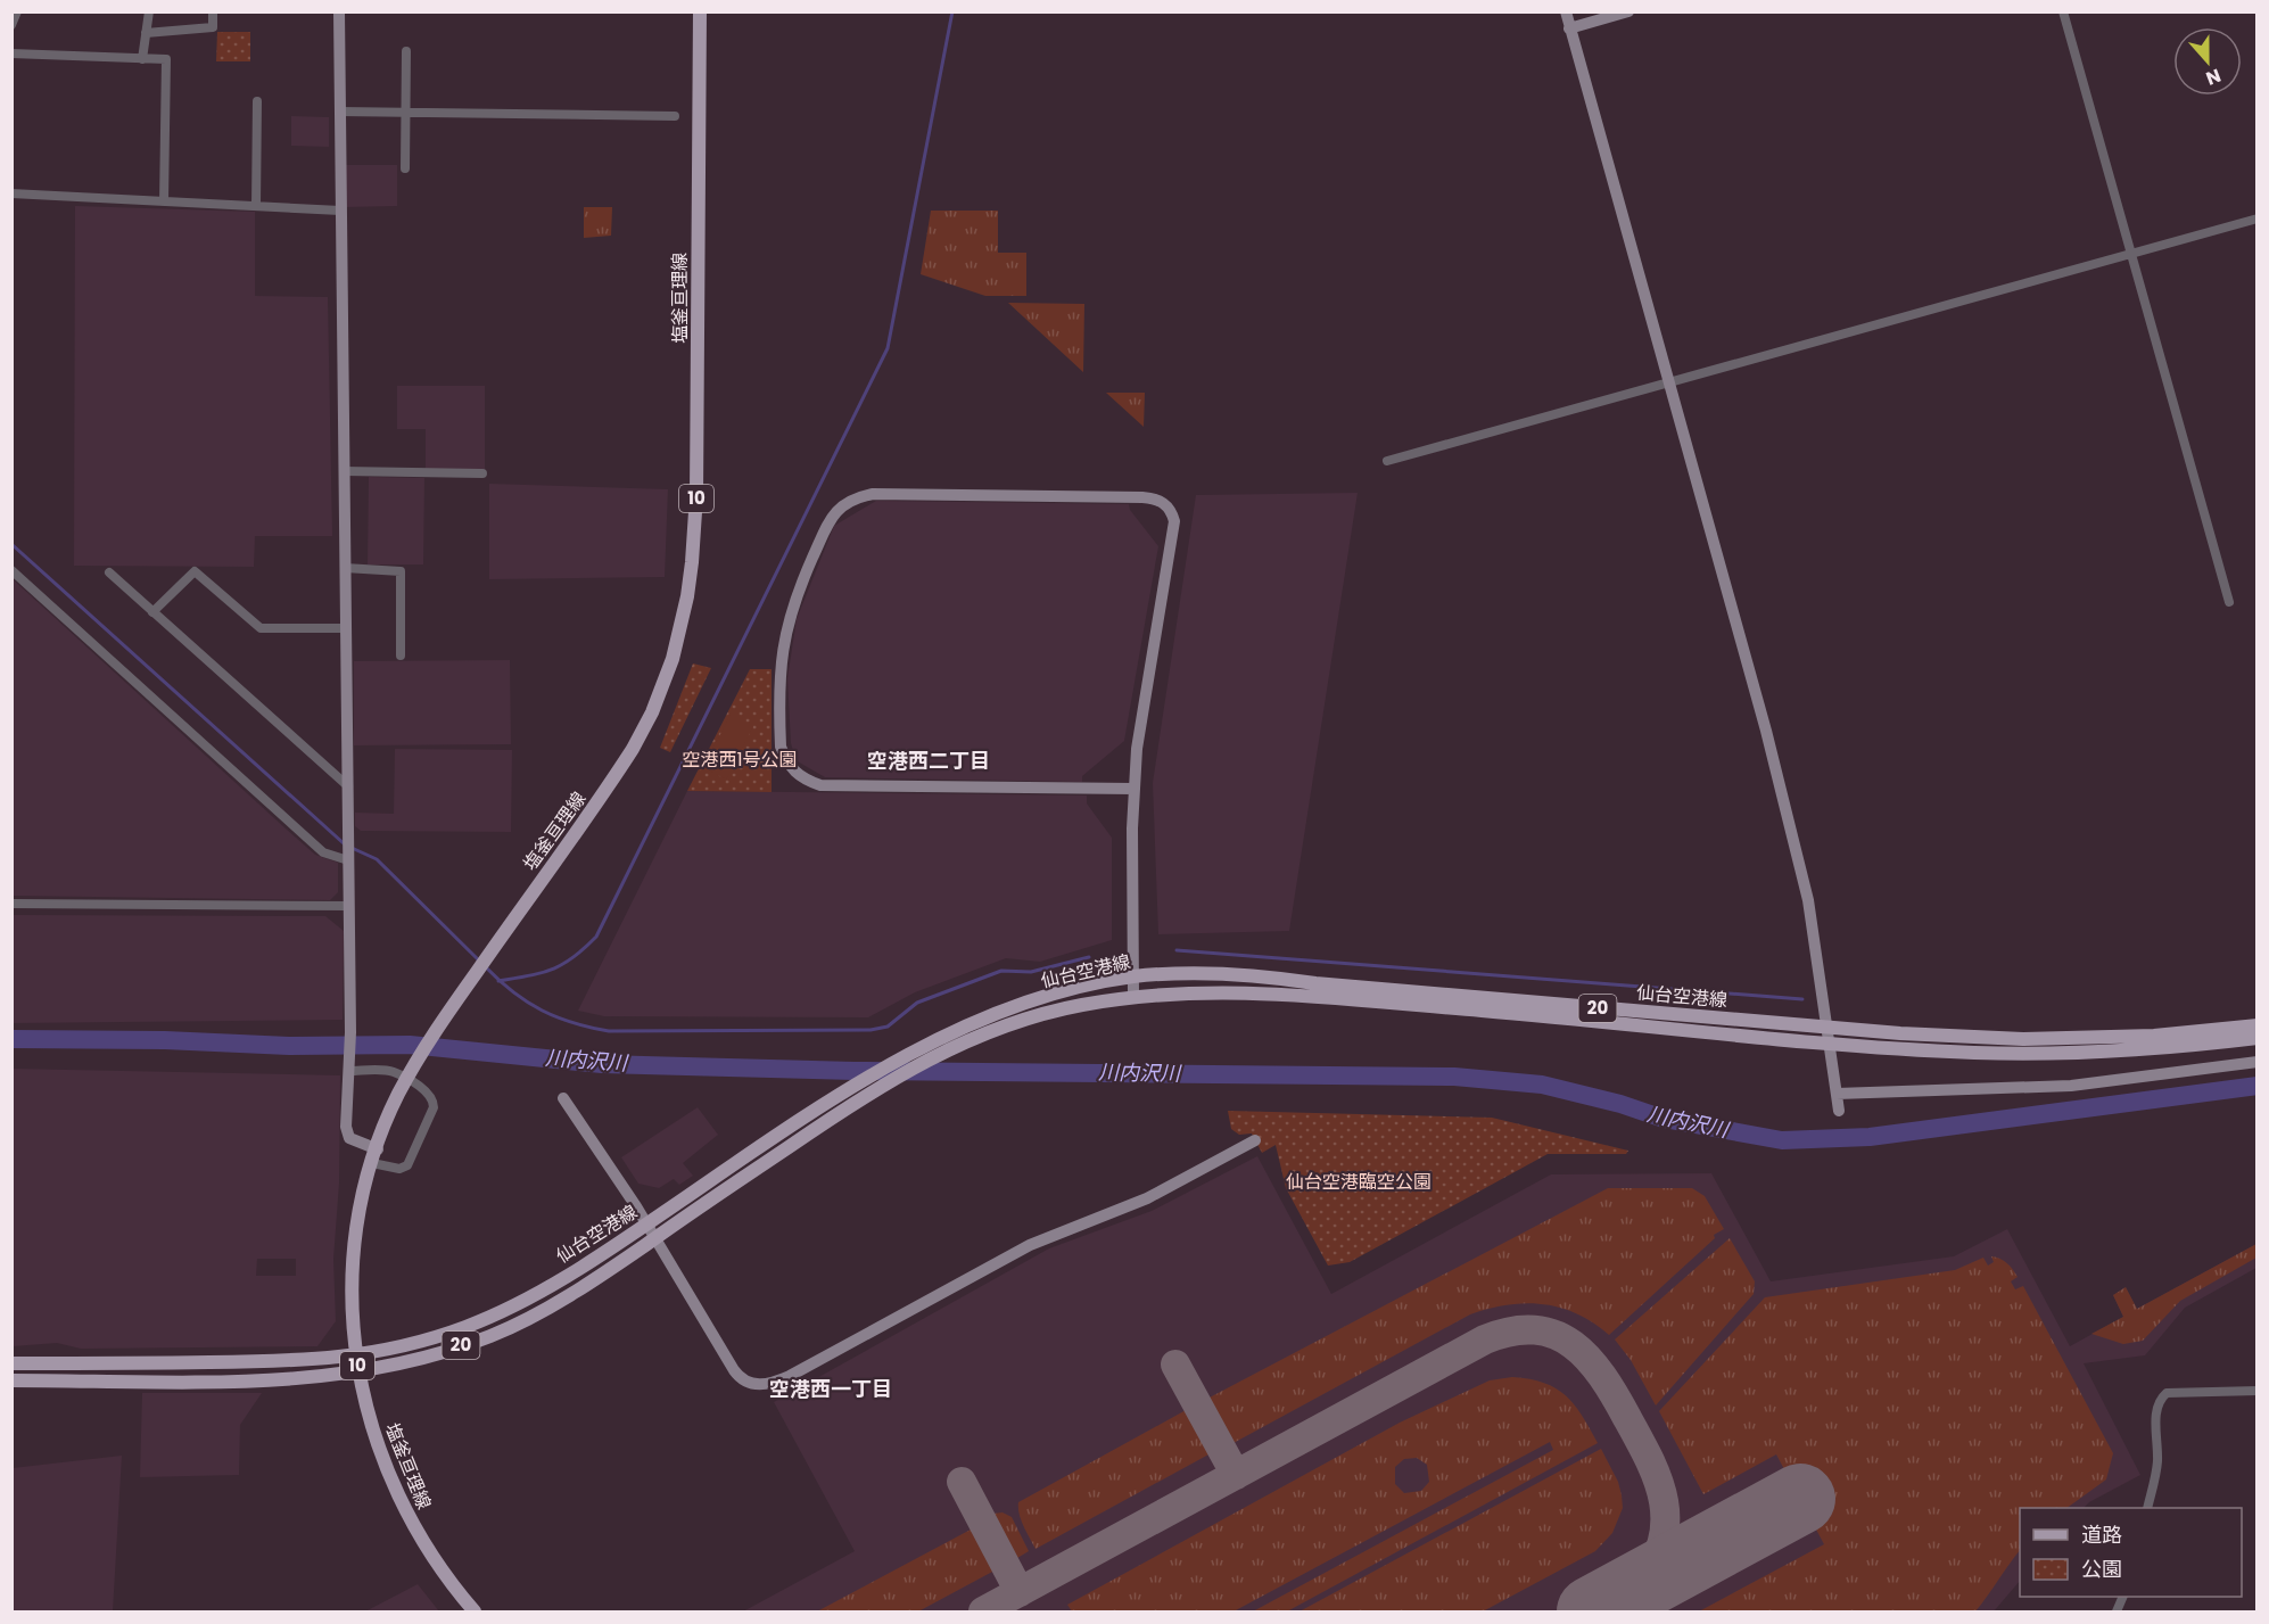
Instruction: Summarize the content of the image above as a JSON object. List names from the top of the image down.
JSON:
{
  "streets": {
    "main road": [
      "塩釜亘理線",
      "10",
      "仙台空港線",
      "20"
    ]
  },
  "crossings": [
    ["塩釜亘理線", "仙台空港線"]
  ],
  "districts": ["空港西二丁目", "空港西一丁目"],
  "water": ["川内沢川"],
  "parks": ["空港西1号公園", "仙台空港臨空公園"],
  "legend": ["道路", "公園"],
  "north": "bottom"
}
